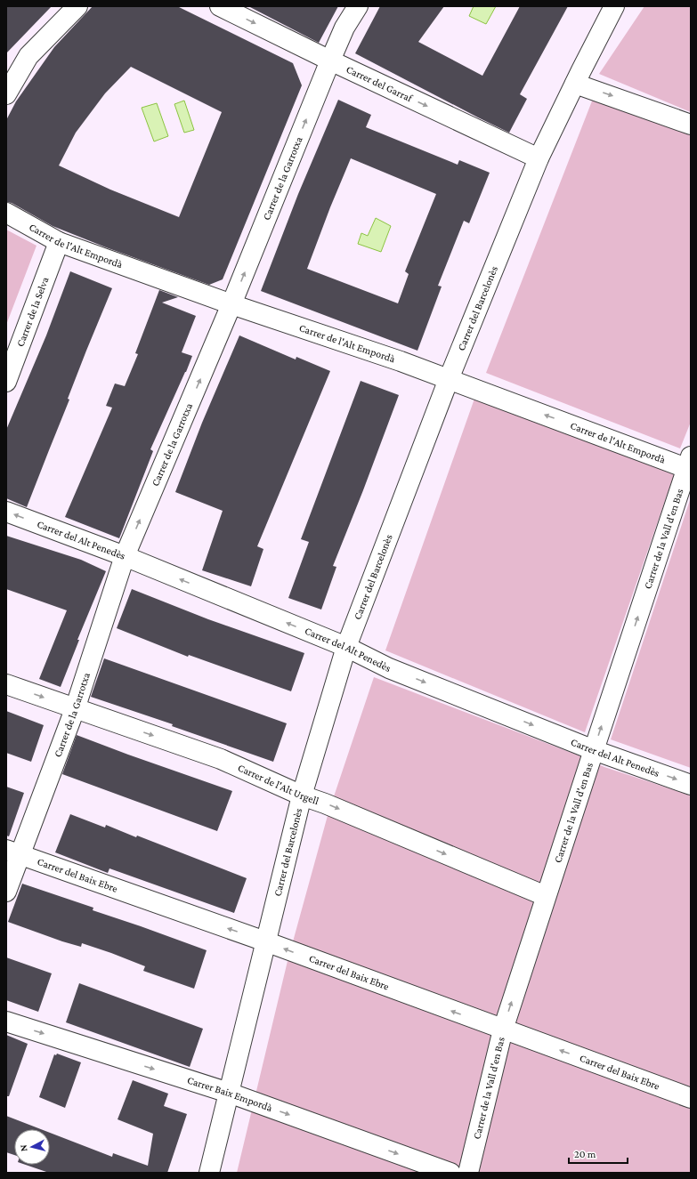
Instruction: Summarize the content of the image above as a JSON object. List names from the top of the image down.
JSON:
{
  "streets": {
    "street": [
      "Carrer del Garraf",
      "Carrer de la Garrotxa",
      "Carrer de l'Alt Empordà",
      "Carrer del Barcelonès",
      "Carrer de la Selva",
      "Carrer de la Vall d'en Bas",
      "Carrer del Alt Penedès",
      "Carrer de l'Alt Urgell",
      "Carrer del Baix Ebre",
      "Carrer Baix Empordà"
    ]
  },
  "crossings": [
    ["Carrer del Garraf", "Carrer de la Garrotxa"],
    ["Carrer del Garraf", "Carrer del Barcelonès"],
    ["Carrer de la Garrotxa", "Carrer de l'Alt Empordà"],
    ["Carrer de la Garrotxa", "Carrer del Alt Penedès"],
    ["Carrer de la Garrotxa", "Carrer de l'Alt Urgell"],
    ["Carrer de la Garrotxa", "Carrer del Baix Ebre"],
    ["Carrer de l'Alt Empordà", "Carrer del Barcelonès"],
    ["Carrer de l'Alt Empordà", "Carrer de la Selva"],
    ["Carrer de l'Alt Empordà", "Carrer de la Vall d'en Bas"],
    ["Carrer del Barcelonès", "Carrer del Alt Penedès"],
    ["Carrer del Barcelonès", "Carrer de l'Alt Urgell"],
    ["Carrer del Barcelonès", "Carrer del Baix Ebre"],
    ["Carrer del Barcelonès", "Carrer Baix Empordà"],
    ["Carrer de la Vall d'en Bas", "Carrer del Alt Penedès"],
    ["Carrer de la Vall d'en Bas", "Carrer de l'Alt Urgell"],
    ["Carrer de la Vall d'en Bas", "Carrer del Baix Ebre"]
  ],
  "one_way": [
    "Carrer del Garraf",
    "Carrer de la Garrotxa",
    "Carrer de l'Alt Empordà",
    "Carrer de la Vall d'en Bas",
    "Carrer de l'Alt Urgell",
    "Carrer del Baix Ebre",
    "Carrer Baix Empordà"
  ],
  "scale_bar": "20 m",
  "north": "left"
}
